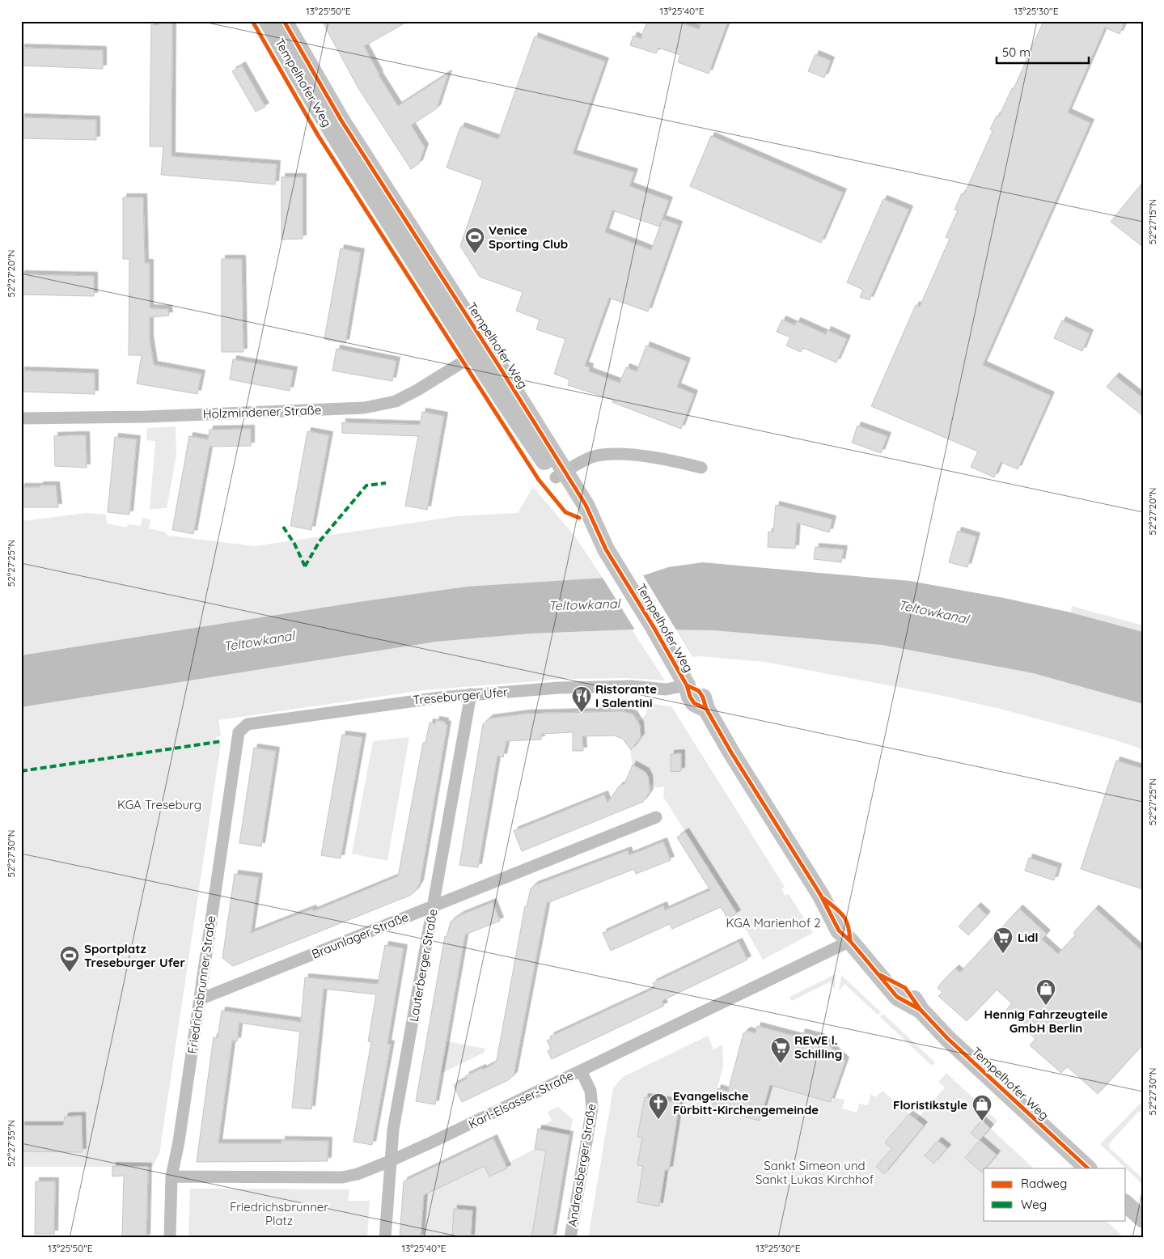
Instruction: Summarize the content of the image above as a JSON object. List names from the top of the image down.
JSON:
{
  "streets": {
    "street": [
      "Tempelhofer Weg",
      "Holzmindener Straße",
      "Treseburger Ufer",
      "Braunlager Straße",
      "Lauterberger Straße",
      "Friedrichsbrunner Straße",
      "Karl-Elsasser-Straße",
      "Andreasberger Straße"
    ]
  },
  "crossings": [
    ["Tempelhofer Weg", "Holzmindener Straße"],
    ["Tempelhofer Weg", "Treseburger Ufer"],
    ["Tempelhofer Weg", "Karl-Elsasser-Straße"],
    ["Treseburger Ufer", "Lauterberger Straße"],
    ["Treseburger Ufer", "Friedrichsbrunner Straße"],
    ["Braunlager Straße", "Lauterberger Straße"],
    ["Braunlager Straße", "Friedrichsbrunner Straße"],
    ["Lauterberger Straße", "Karl-Elsasser-Straße"],
    ["Friedrichsbrunner Straße", "Karl-Elsasser-Straße"],
    ["Karl-Elsasser-Straße", "Andreasberger Straße"]
  ],
  "water": ["Teltowkanal"],
  "parks": [
    "KGA Treseburg",
    "KGA Marienhof 2",
    "Sankt Simeon und Sankt Lukas Kirchhof",
    "Friedrichsbrunner Platz"
  ],
  "places": {
    "sports": ["Venice Sporting Club", "Sportplatz Treseburger Ufer"],
    "restaurant": ["Ristorante I Salentini"],
    "supermarket": ["Lidl", "REWE l. Schilling"],
    "shop": ["Hennig Fahrzeugteile GmbH Berlin", "Floristikstyle"],
    "church": ["Evangelische Fürbitt-Kirchengemeinde"]
  },
  "legend": ["Radweg", "Weg"],
  "scale_bar": "50 m",
  "coordinates": [
    "13°25'50\"E",
    "13°25'40\"E",
    "13°25'30\"E",
    "52°27'15\"N",
    "52°27'20\"N",
    "52°27'25\"N",
    "52°27'30\"N",
    "52°27'35\"N"
  ]
}
